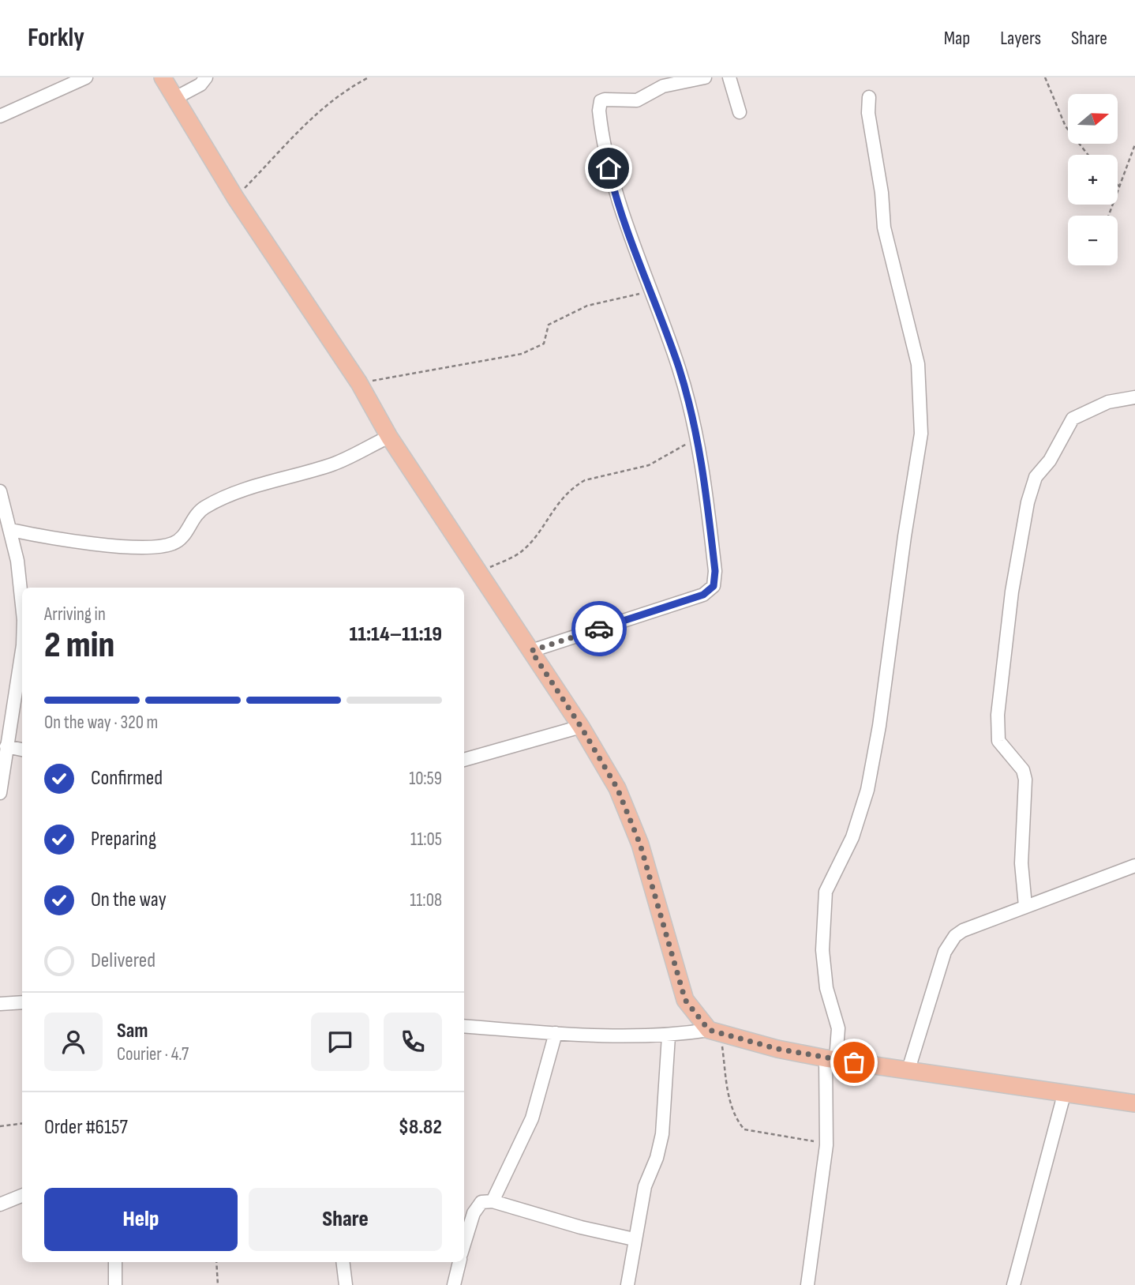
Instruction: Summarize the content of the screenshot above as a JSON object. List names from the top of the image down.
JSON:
{
  "north": "right",
  "page": {
    "header": "Forkly",
    "nav": ["Map", "Layers", "Share"],
    "map_buttons": ["+", "−"],
    "heading": ["2 min", "Arriving in", "11:14–11:19"],
    "panel": [
      "Sam",
      "Courier · 4.7",
      "Order #6157",
      "$8.82"
    ],
    "bar": "On the way · 320 m",
    "list": [
      ["Confirmed", "10:59"],
      ["Preparing", "11:05"],
      ["On the way", "11:08"],
      "Delivered"
    ],
    "buttons": ["Help", "Share"]
  }
}
